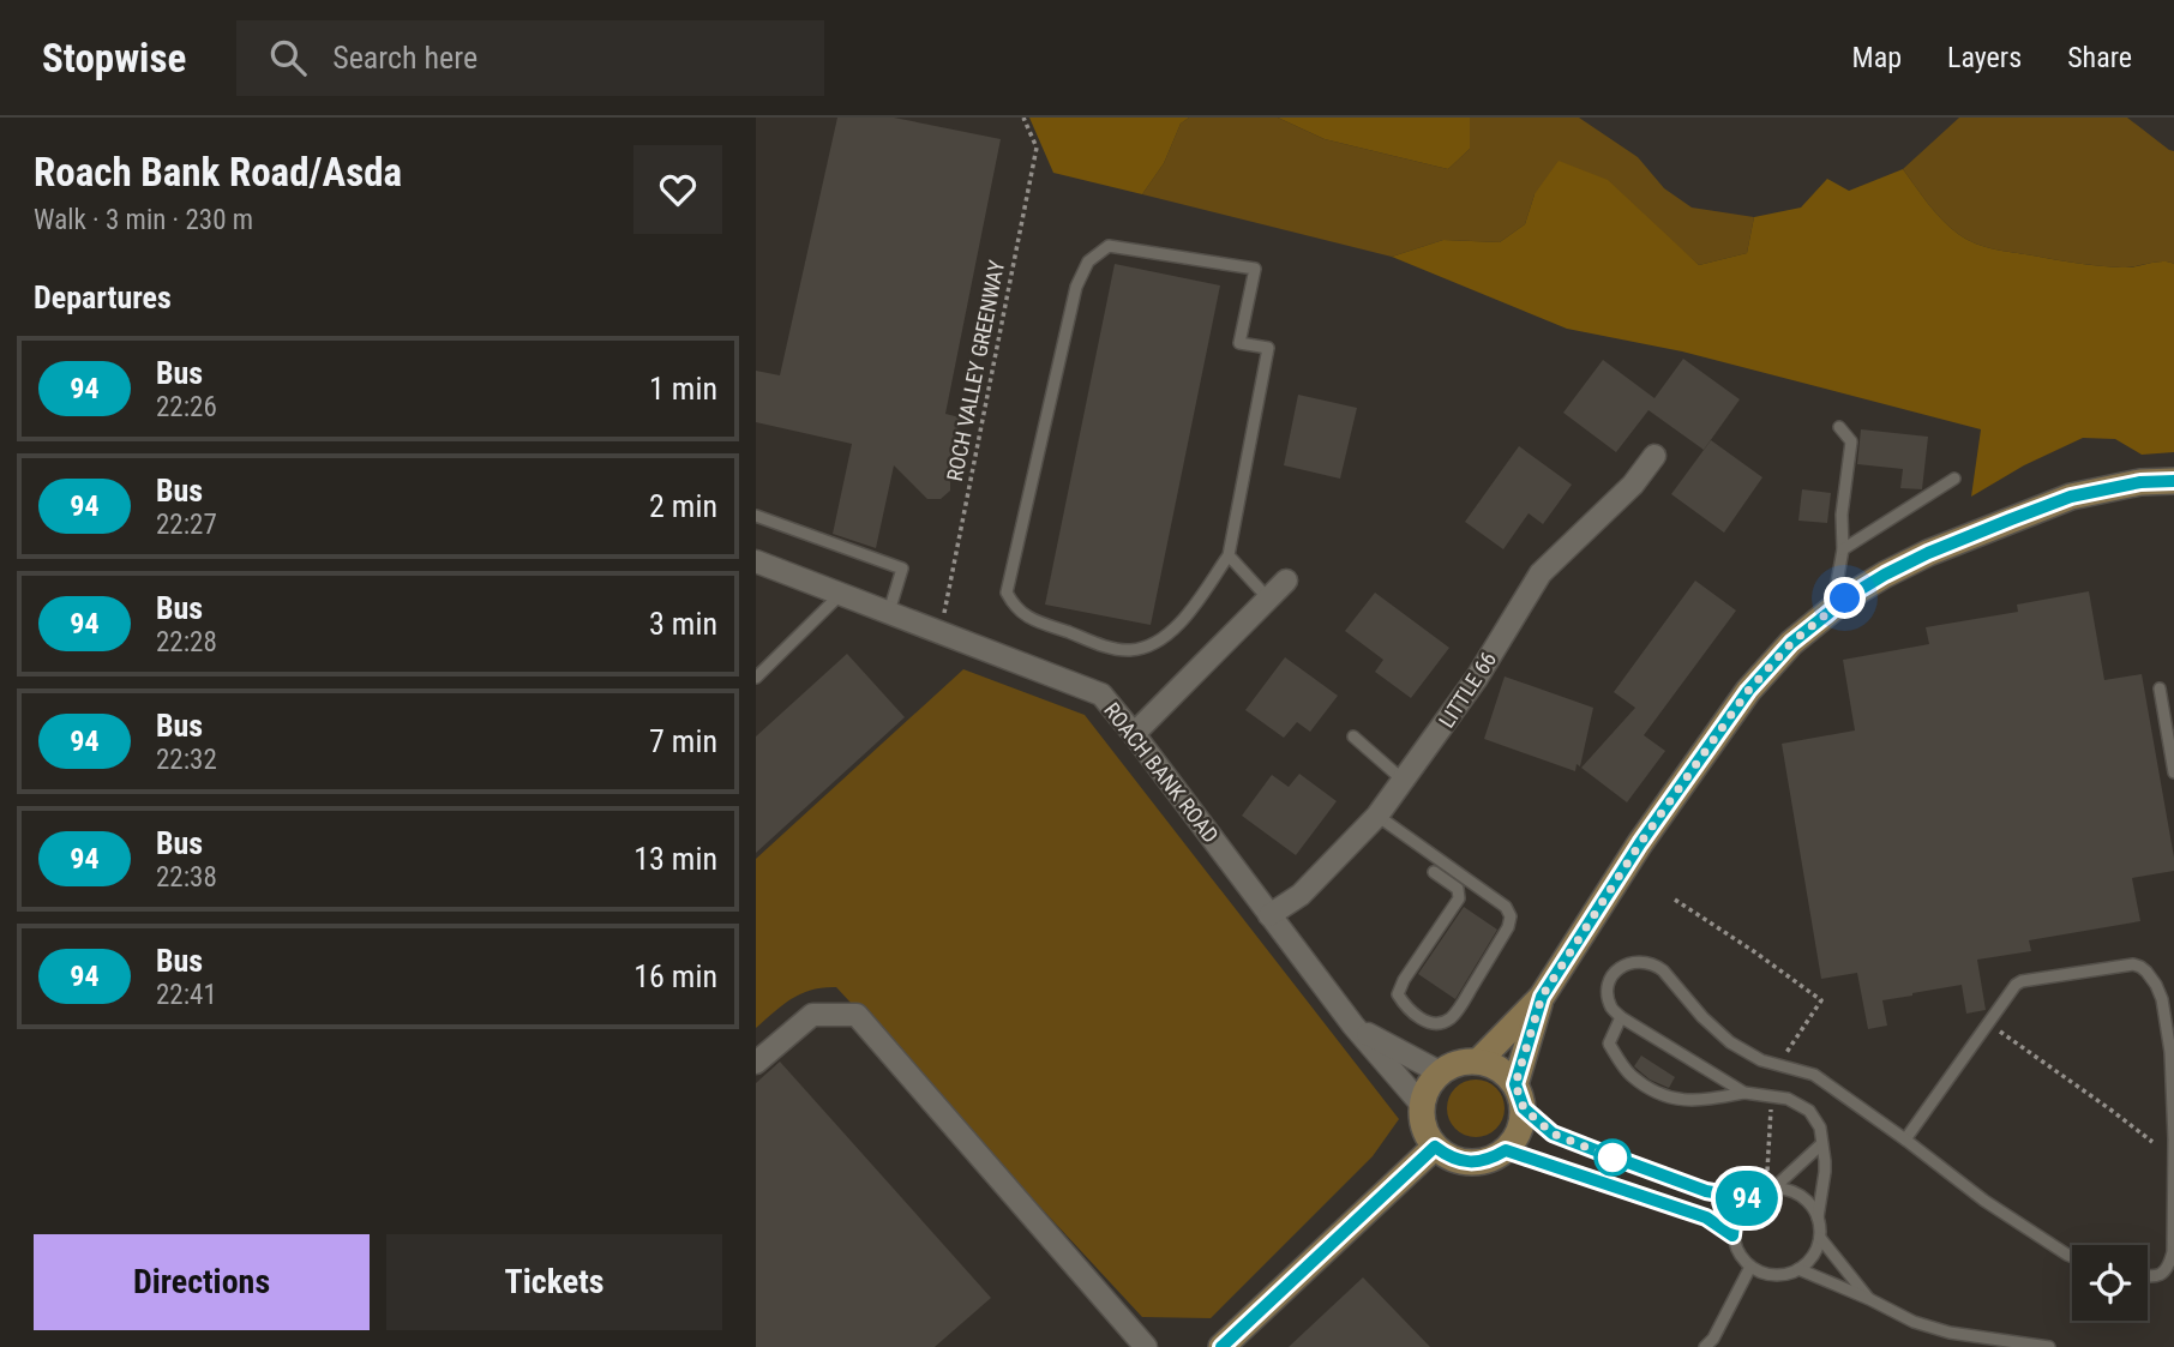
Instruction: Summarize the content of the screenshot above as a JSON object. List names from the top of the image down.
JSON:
{
  "streets": {
    "street": ["LITTLE 66", "ROACH BANK ROAD"],
    "path": ["ROCH VALLEY GREENWAY"]
  },
  "crossings": [
    ["ROCH VALLEY GREENWAY", "ROACH BANK ROAD"],
    ["LITTLE 66", "ROACH BANK ROAD"]
  ],
  "lines": ["bus line 94"],
  "page": {
    "header": "Stopwise",
    "search": "Search here",
    "nav": ["Map", "Layers", "Share"],
    "heading": [
      ["Roach Bank Road/Asda", "Walk · 3 min · 230 m"],
      "Departures"
    ],
    "on_map": "94",
    "list": [
      {
        "mark": "94",
        "name": "Bus",
        "note": "22:26",
        "value": "1 min"
      },
      {
        "mark": "94",
        "name": "Bus",
        "note": "22:27",
        "value": "2 min"
      },
      {
        "mark": "94",
        "name": "Bus",
        "note": "22:28",
        "value": "3 min"
      },
      {
        "mark": "94",
        "name": "Bus",
        "note": "22:32",
        "value": "7 min"
      },
      {
        "mark": "94",
        "name": "Bus",
        "note": "22:38",
        "value": "13 min"
      },
      {
        "mark": "94",
        "name": "Bus",
        "note": "22:41",
        "value": "16 min"
      }
    ],
    "buttons": ["Directions", "Tickets"]
  }
}
